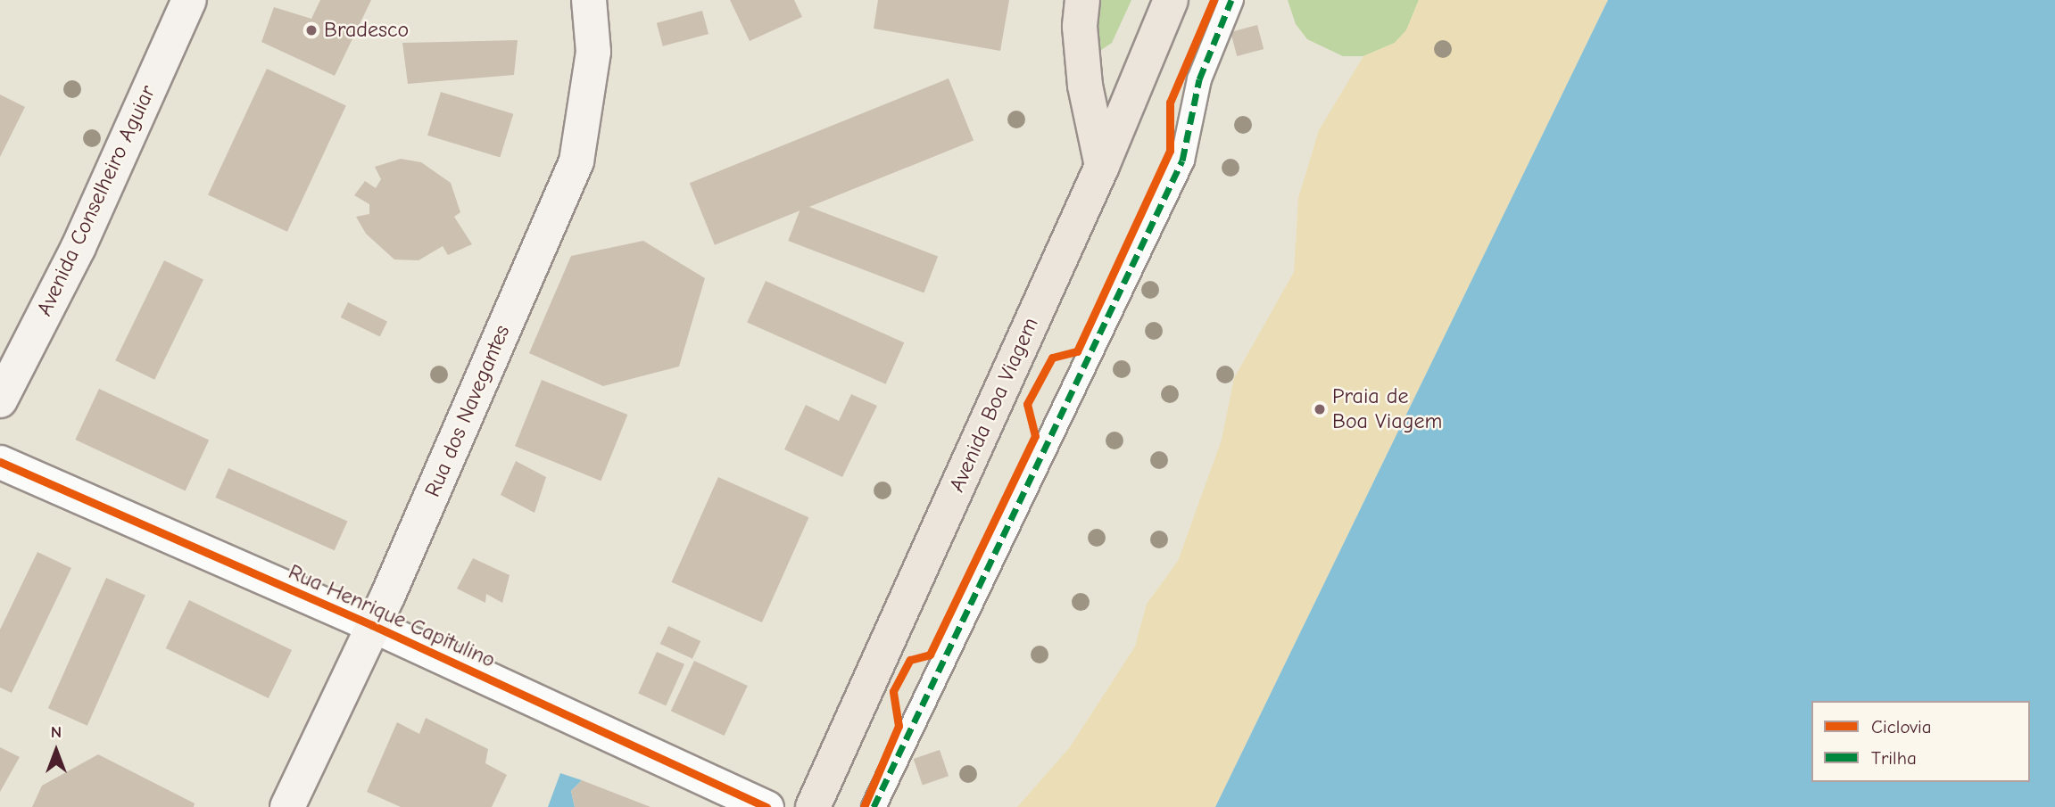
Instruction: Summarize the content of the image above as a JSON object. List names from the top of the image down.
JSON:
{
  "streets": {
    "main road": ["Avenida Conselheiro Aguiar", "Avenida Boa Viagem", "Rua dos Navegantes"],
    "street": ["Rua Henrique Capitulino"]
  },
  "crossings": [
    ["Rua dos Navegantes", "Rua Henrique Capitulino"]
  ],
  "places": ["Bradesco", "Praia de Boa Viagem"],
  "legend": ["Ciclovia", "Trilha"],
  "north": "top"
}
